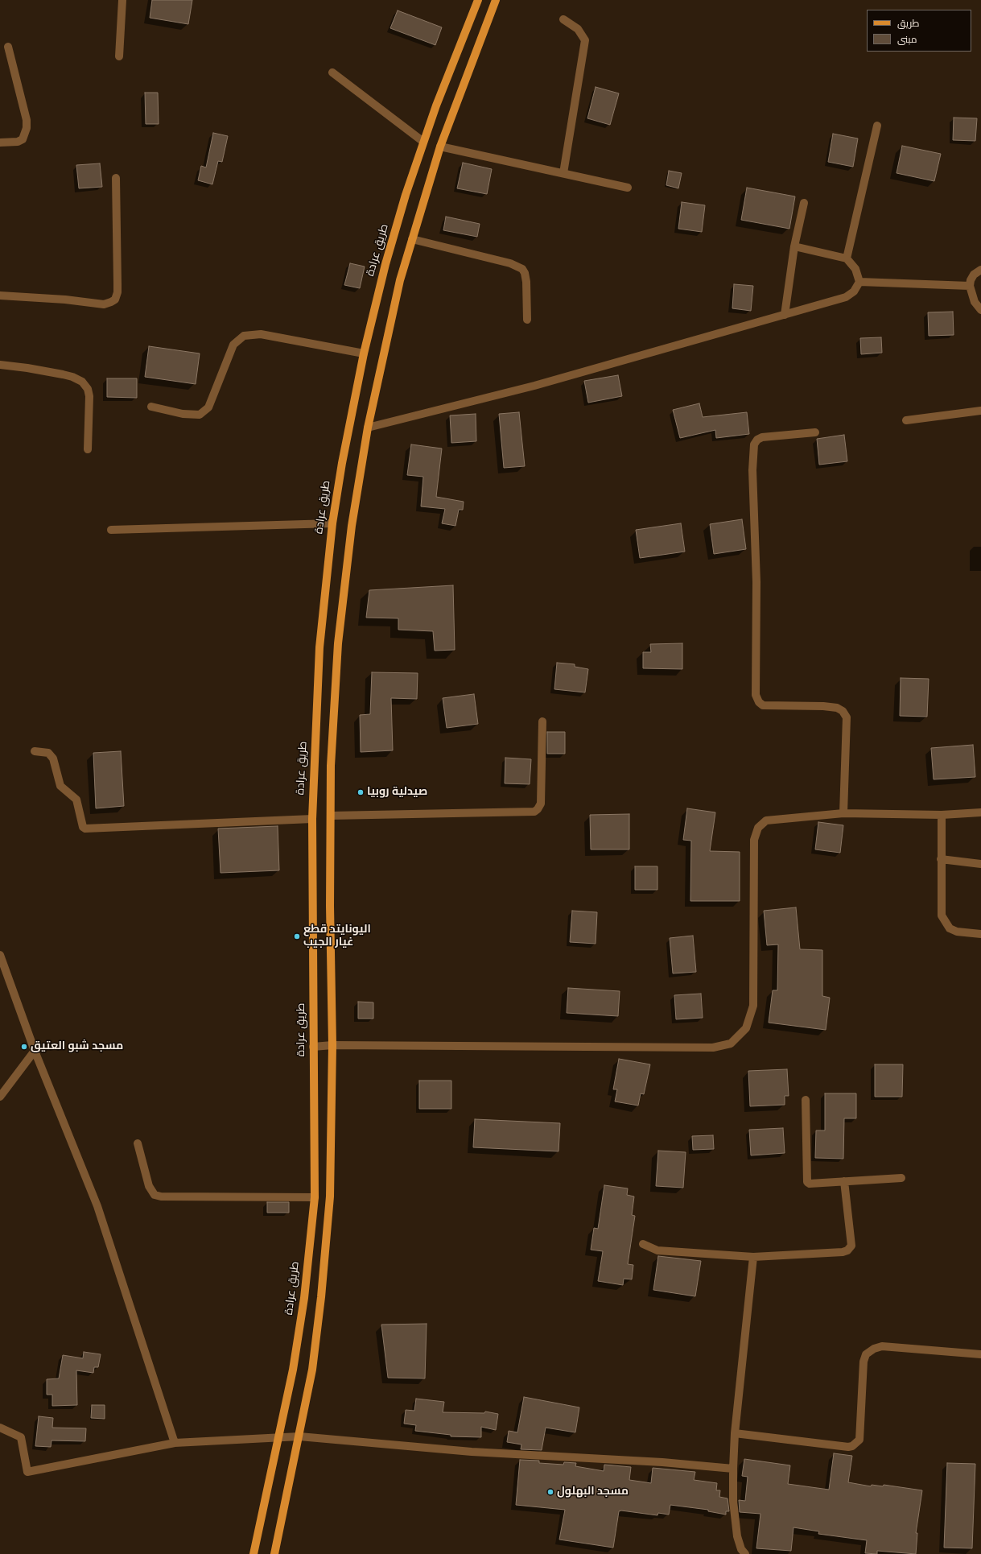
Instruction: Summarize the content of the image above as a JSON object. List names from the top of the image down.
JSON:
{
  "streets": {
    "main road": ["طريق عرادة"]
  },
  "places": [
    "صيدلية روبيا",
    "اليونايتد قطع غيار الجيب",
    "مسجد شبو العتيق",
    "مسجد البهلول"
  ],
  "legend": ["طريق", "مبنى"]
}
